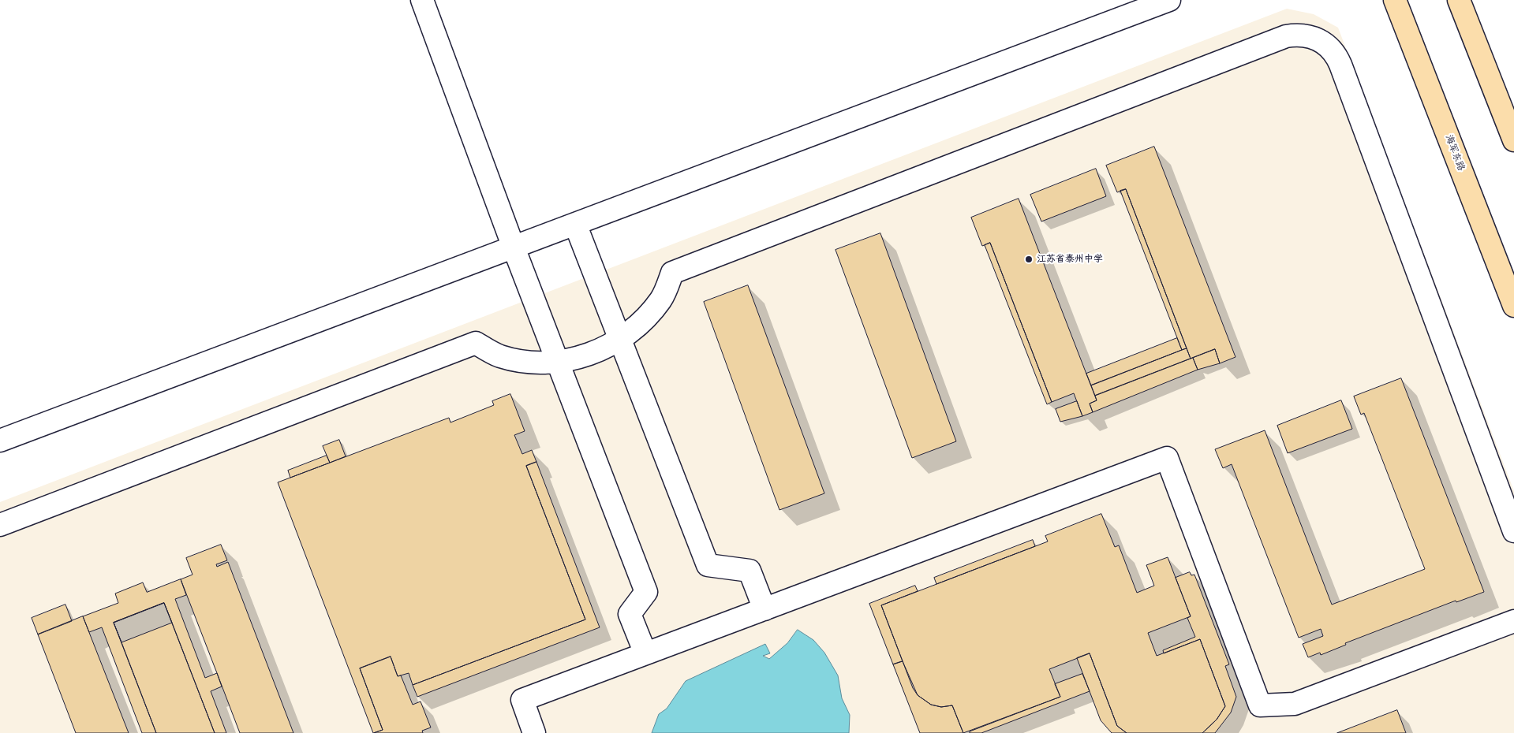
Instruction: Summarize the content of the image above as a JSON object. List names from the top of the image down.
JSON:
{
  "streets": {
    "main road": ["海军东路"]
  },
  "places": ["江苏省泰州中学"]
}
